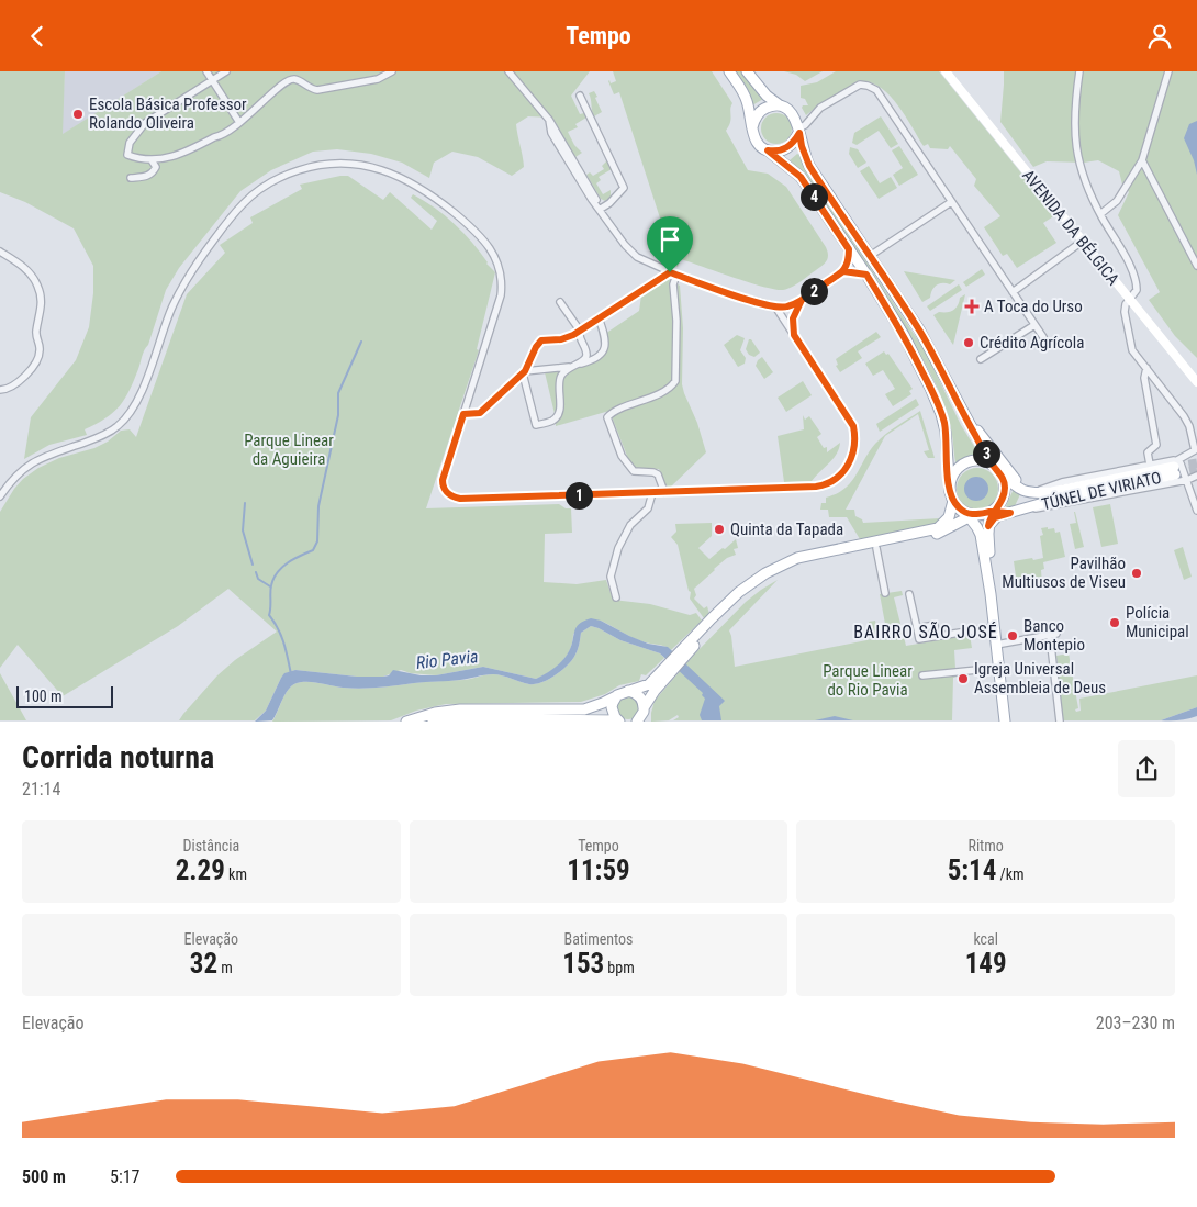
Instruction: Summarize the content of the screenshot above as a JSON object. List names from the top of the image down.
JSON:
{
  "streets": {
    "main road": ["AVENIDA DA BÉLGICA", "TÚNEL DE VIRIATO"]
  },
  "districts": ["BAIRRO SÃO JOSÉ"],
  "water": ["Rio Pavia"],
  "parks": ["Parque Linear da Aguieira", "Parque Linear do Rio Pavia"],
  "places": {
    "other": [
      "Escola Básica Professor Rolando Oliveira",
      "Crédito Agrícola",
      "Quinta da Tapada",
      "Pavilhão Multiusos de Viseu",
      "Polícia Municipal",
      "Banco Montepio",
      "Igreja Universal Assembleia de Deus"
    ],
    "health": ["A Toca do Urso"]
  },
  "scale_bar": "100 m",
  "page": {
    "header": "Tempo",
    "pins": [
      "4",
      "2",
      "3",
      "1"
    ],
    "scale": "100 m",
    "heading": ["Corrida noturna", "21:14"],
    "stats": [
      ["Distância", "2.29 km"],
      ["Tempo", "11:59"],
      ["Ritmo", "5:14 /km"],
      ["Elevação", "32 m"],
      ["Batimentos", "153 bpm"],
      ["kcal", "149"]
    ],
    "chart": ["Elevação", "203–230 m"],
    "list": [
      {
        "name": "500 m",
        "note": "5:17"
      }
    ]
  }
}
